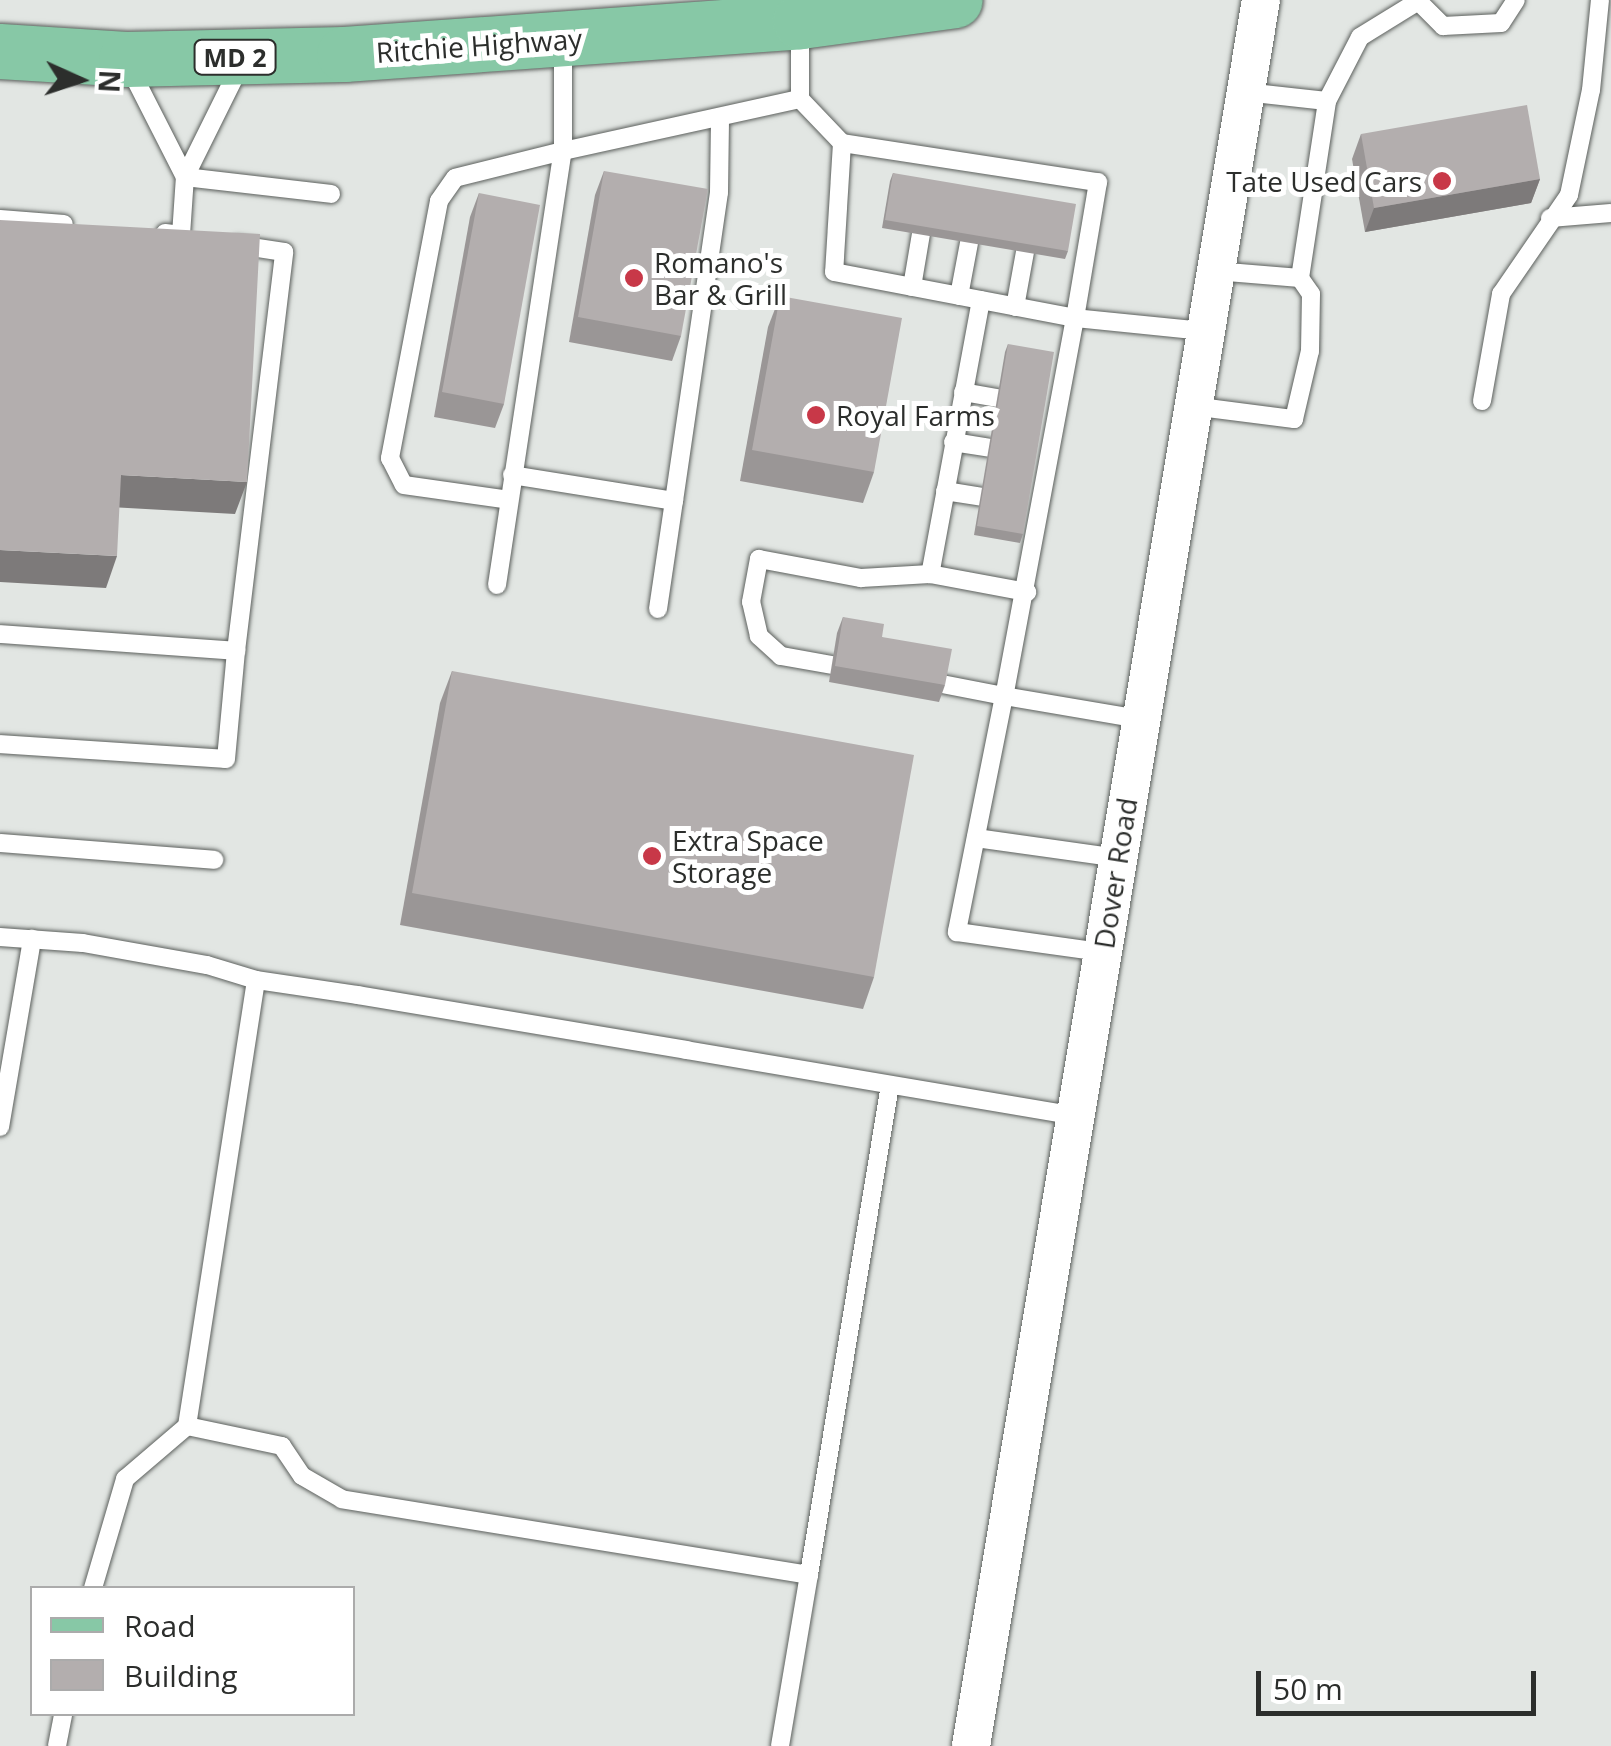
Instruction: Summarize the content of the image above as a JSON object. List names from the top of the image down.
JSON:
{
  "streets": {
    "main road": ["Ritchie Highway", "MD 2"],
    "street": ["Dover Road"]
  },
  "places": [
    "Tate Used Cars",
    "Romano's Bar & Grill",
    "Royal Farms",
    "Extra Space Storage"
  ],
  "legend": ["Road", "Building"],
  "scale_bar": "50 m",
  "north": "right"
}
